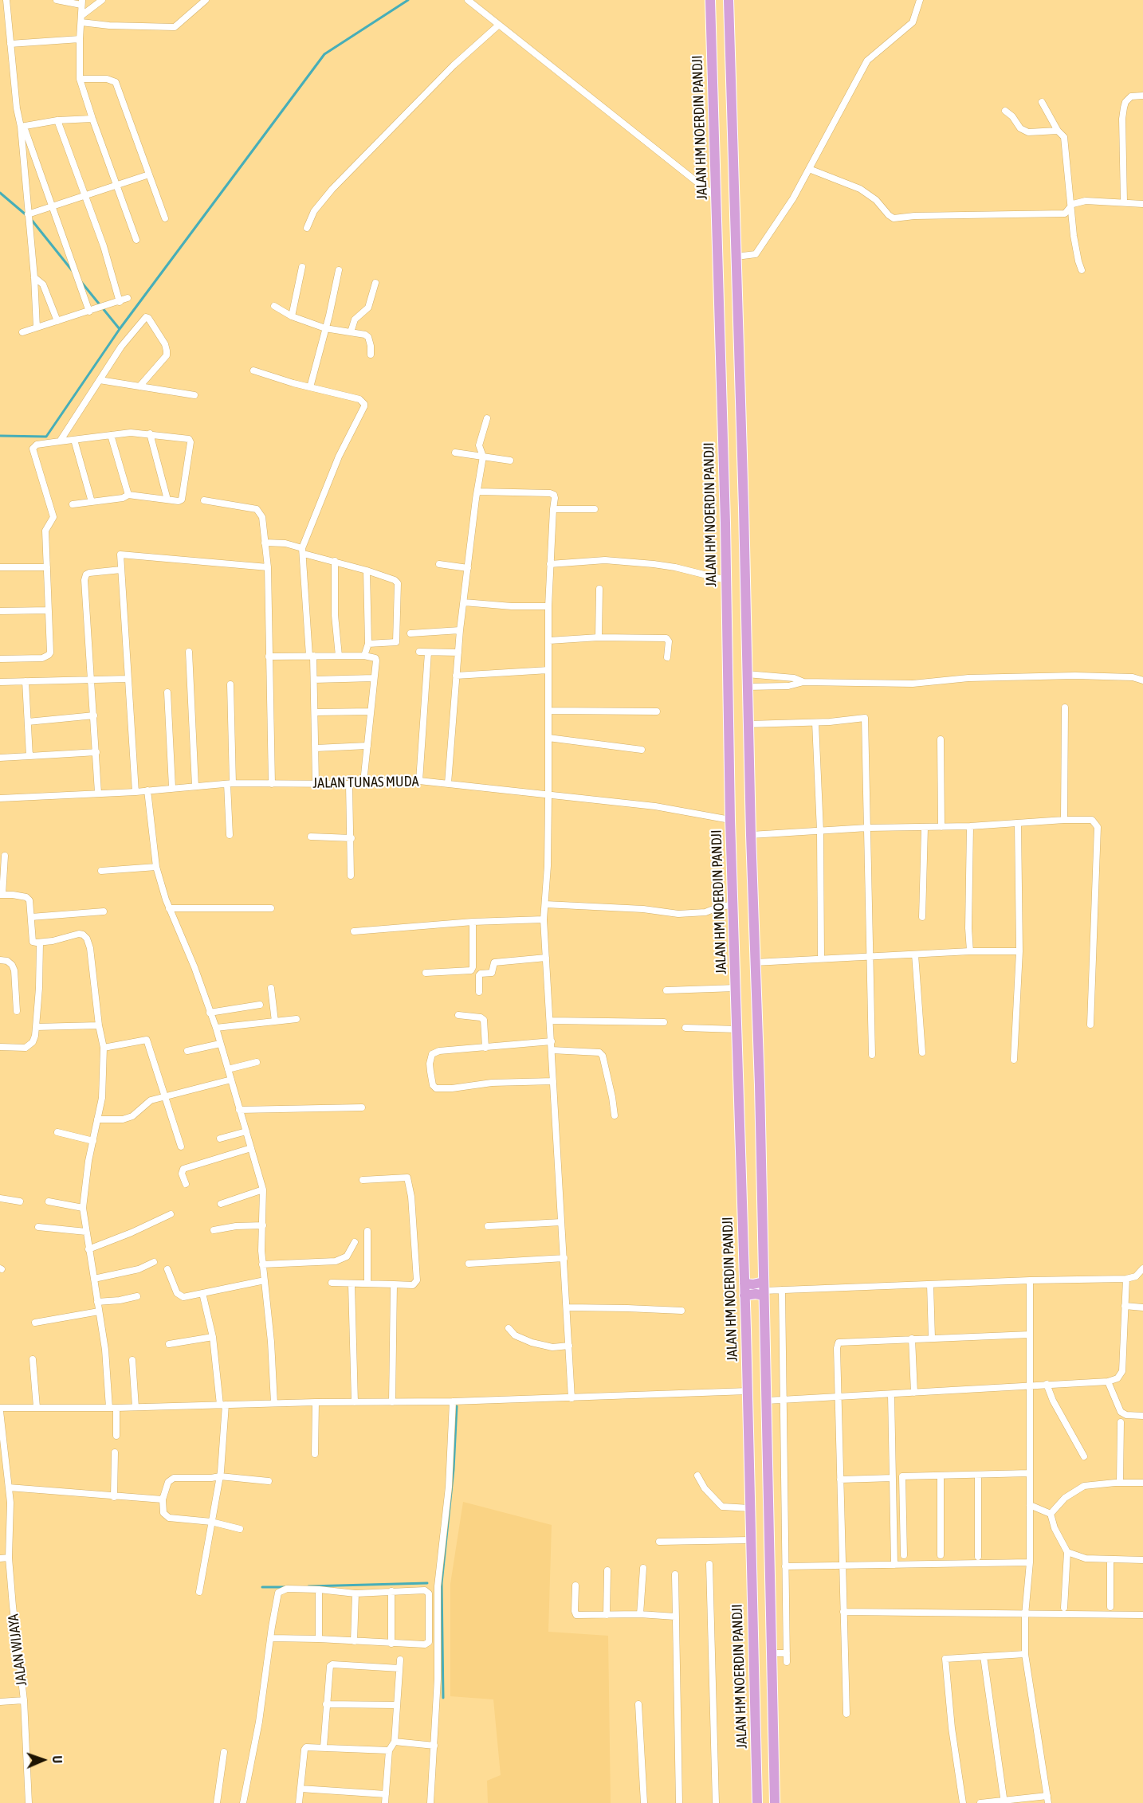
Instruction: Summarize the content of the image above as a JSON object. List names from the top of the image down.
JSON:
{
  "streets": {
    "main road": ["JALAN HM NOERDIN PANDJI"],
    "street": ["JALAN TUNAS MUDA", "JALAN WIJAYA"]
  },
  "crossings": [
    ["JALAN HM NOERDIN PANDJI", "JALAN TUNAS MUDA"]
  ],
  "north": "right"
}
